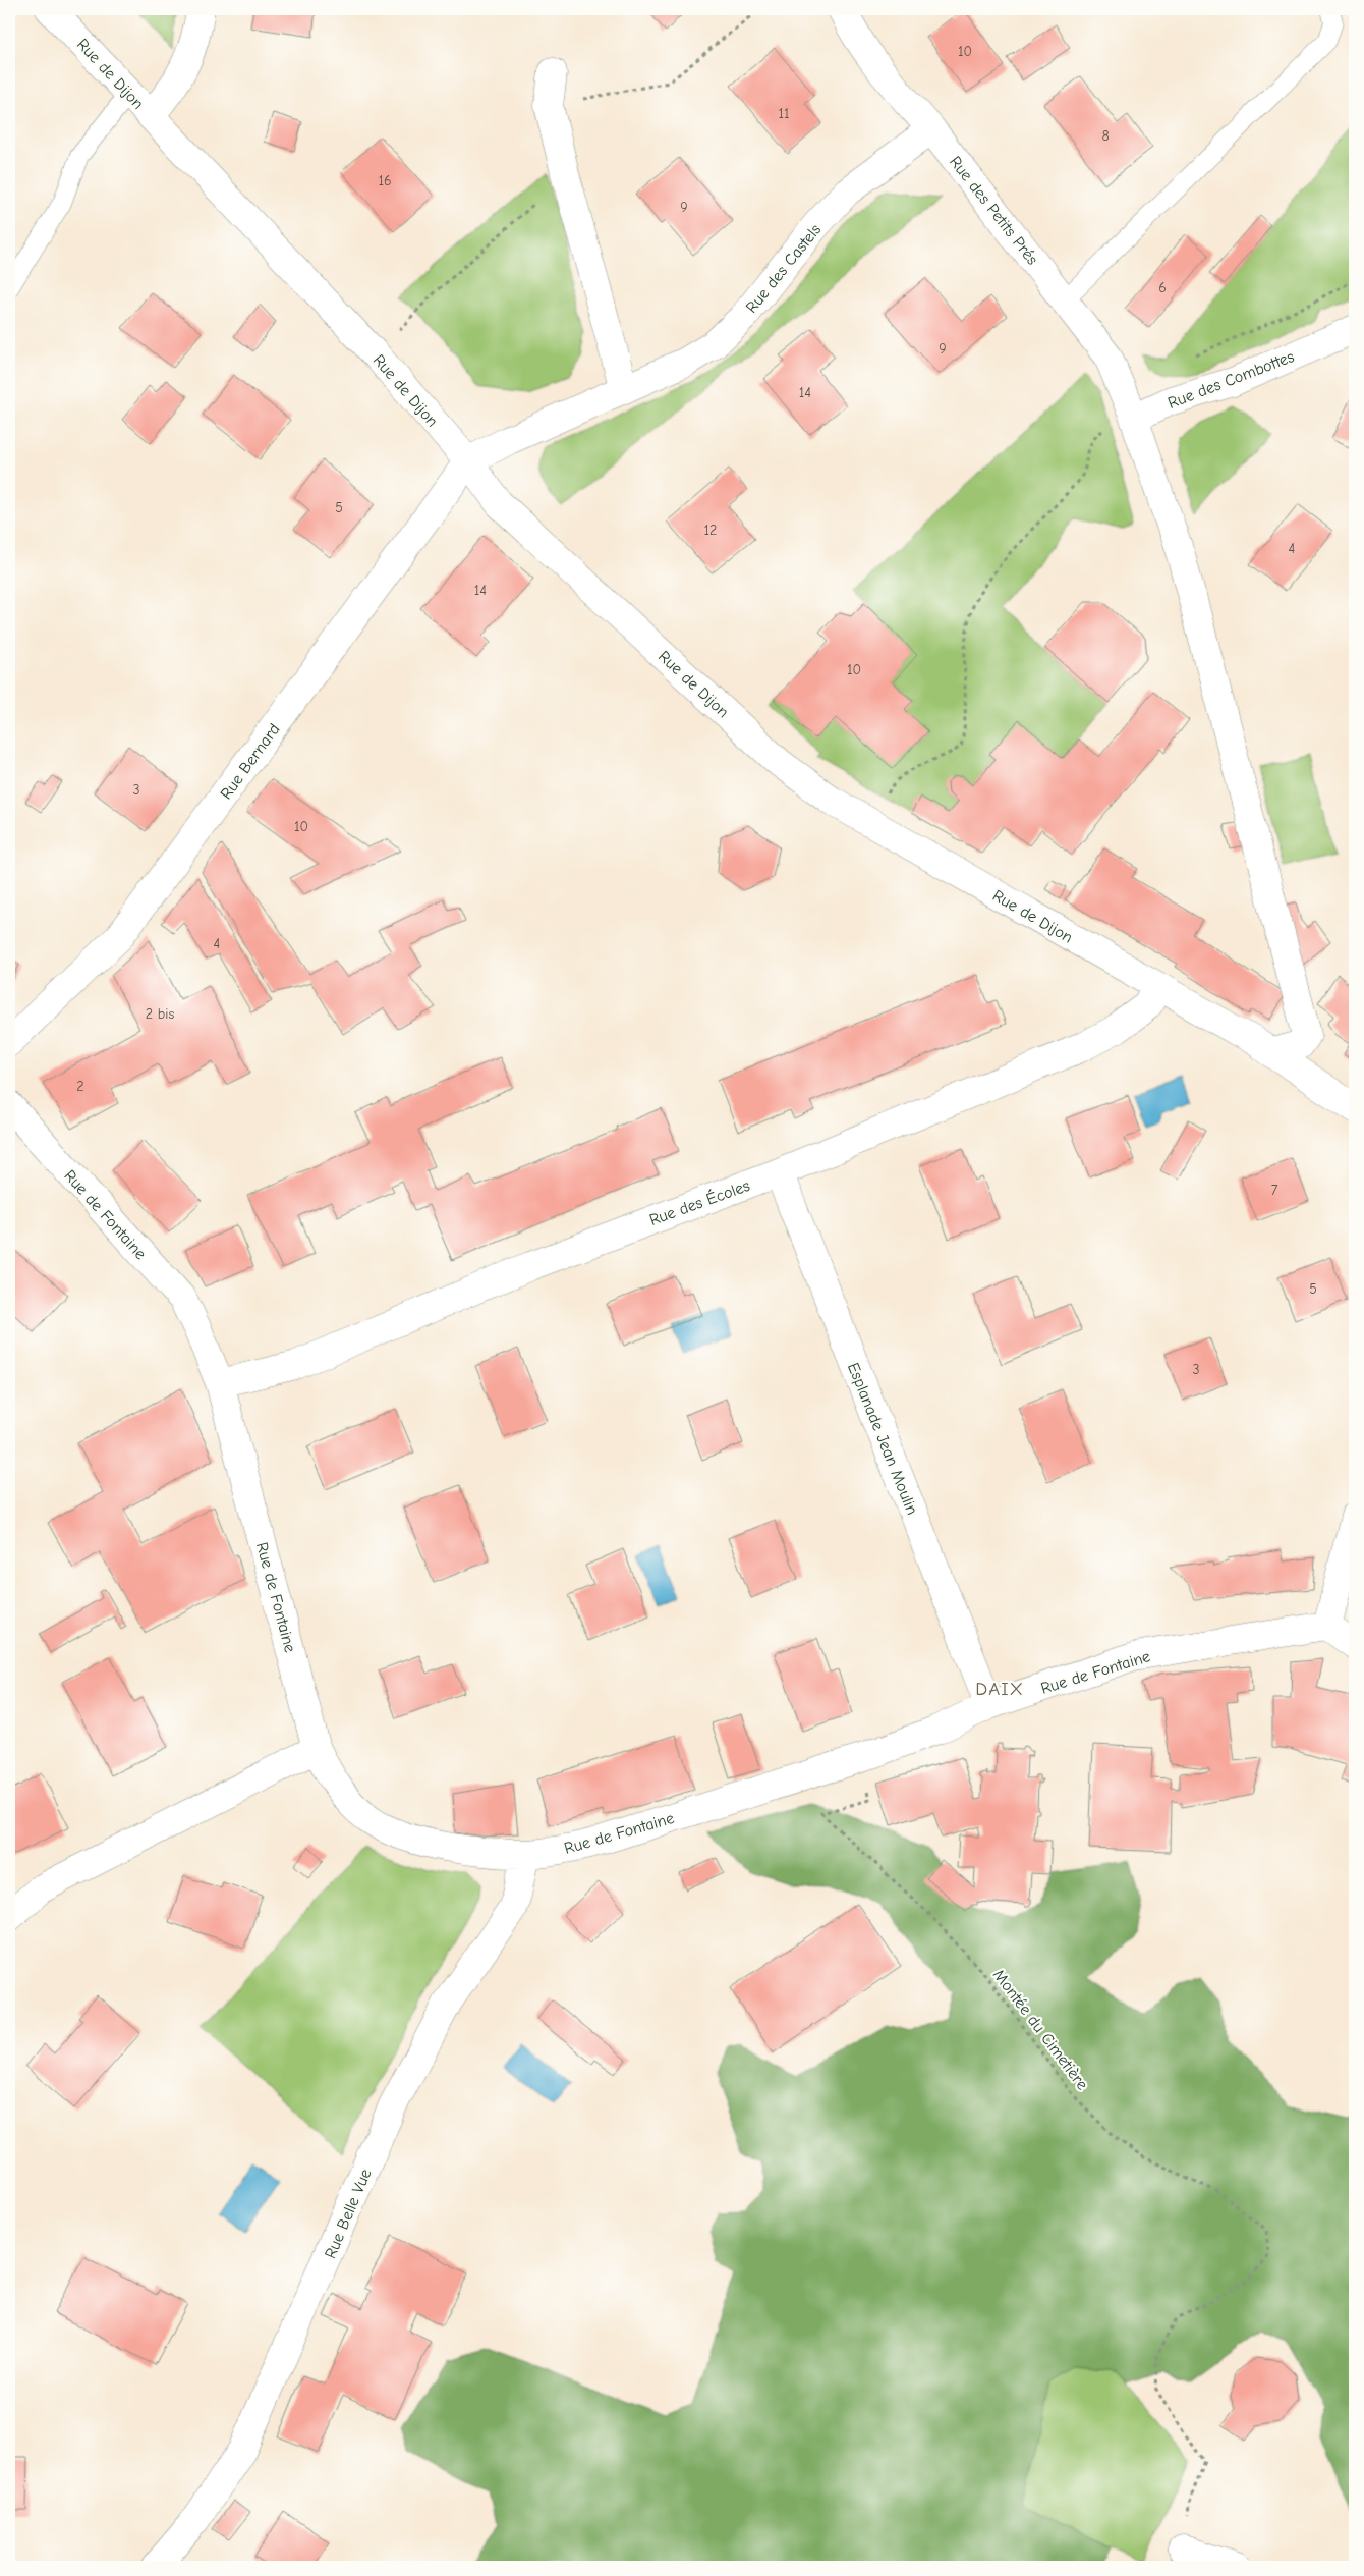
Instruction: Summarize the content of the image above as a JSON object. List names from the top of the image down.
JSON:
{
  "streets": {
    "street": [
      "Rue de Dijon",
      "Rue des Petits Prés",
      "Rue des Castels",
      "Rue des Combottes",
      "Rue Bernard",
      "Rue des Écoles",
      "Rue de Fontaine",
      "Esplanade Jean Moulin",
      "Rue Belle Vue"
    ],
    "path": ["Montée du Cimetière"]
  },
  "crossings": [
    ["Rue de Dijon", "Rue des Petits Prés"],
    ["Rue de Dijon", "Rue des Castels"],
    ["Rue de Dijon", "Rue Bernard"],
    ["Rue de Dijon", "Rue des Écoles"],
    ["Rue des Petits Prés", "Rue des Castels"],
    ["Rue des Petits Prés", "Rue des Combottes"],
    ["Rue des Castels", "Rue Bernard"],
    ["Rue des Écoles", "Rue de Fontaine"],
    ["Rue des Écoles", "Esplanade Jean Moulin"],
    ["Rue de Fontaine", "Esplanade Jean Moulin"],
    ["Rue de Fontaine", "Montée du Cimetière"],
    ["Rue de Fontaine", "Rue Belle Vue"]
  ],
  "districts": ["DAIX"],
  "house_numbers": [
    "10",
    "11",
    "8",
    "16",
    "9",
    "6",
    "9",
    "14",
    "5",
    "12",
    "4",
    "14",
    "10",
    "3",
    "10",
    "4",
    "2 bis",
    "2",
    "7",
    "5",
    "3"
  ]
}
